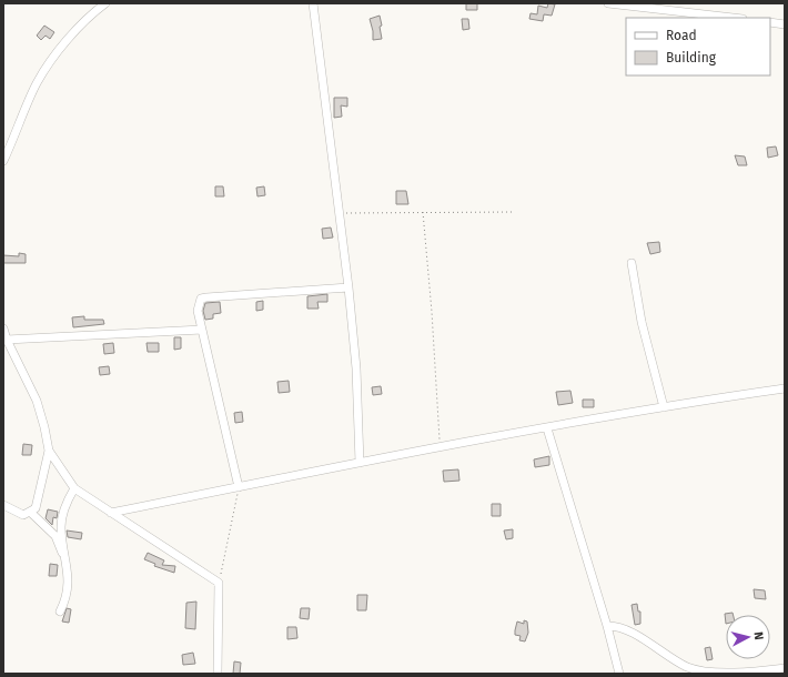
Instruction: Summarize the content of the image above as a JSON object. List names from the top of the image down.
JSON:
{
  "legend": ["Road", "Building"],
  "north": "right"
}
